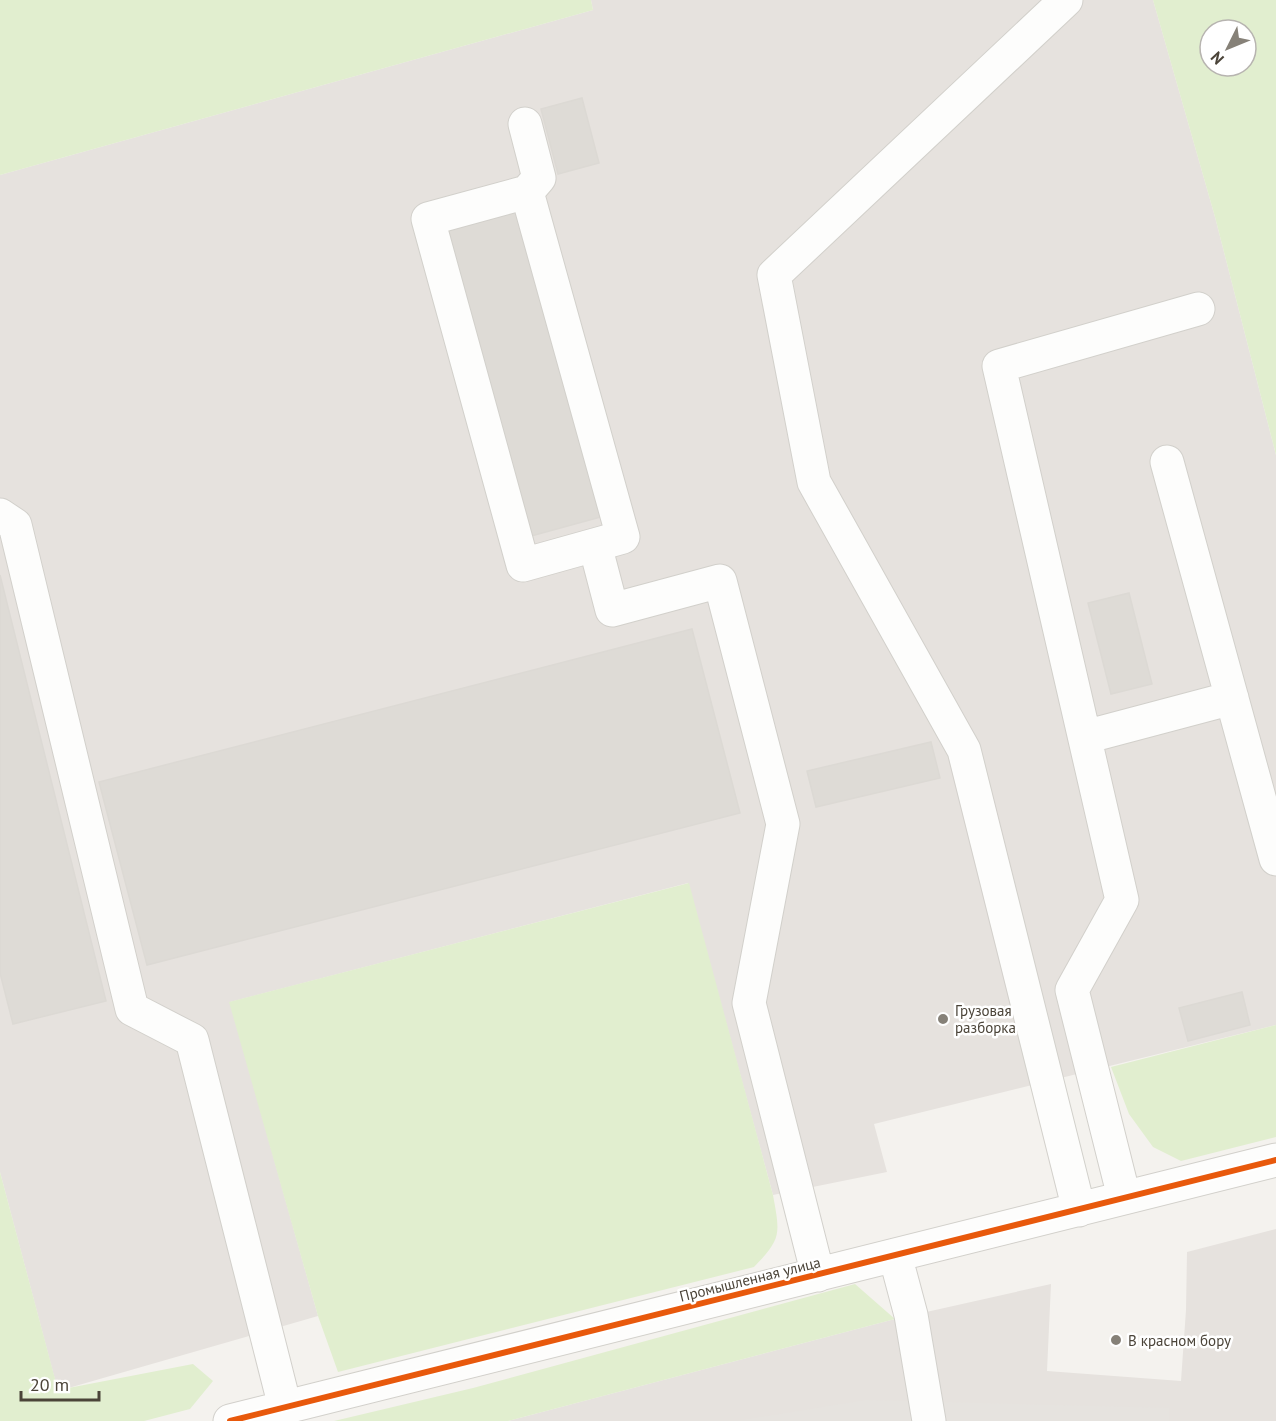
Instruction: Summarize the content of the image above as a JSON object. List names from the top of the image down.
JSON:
{
  "streets": {
    "street": ["Промышленная улица"]
  },
  "places": ["Грузовая разборка", "В красном бору"],
  "scale_bar": "20 m",
  "north": "bottom left"
}
